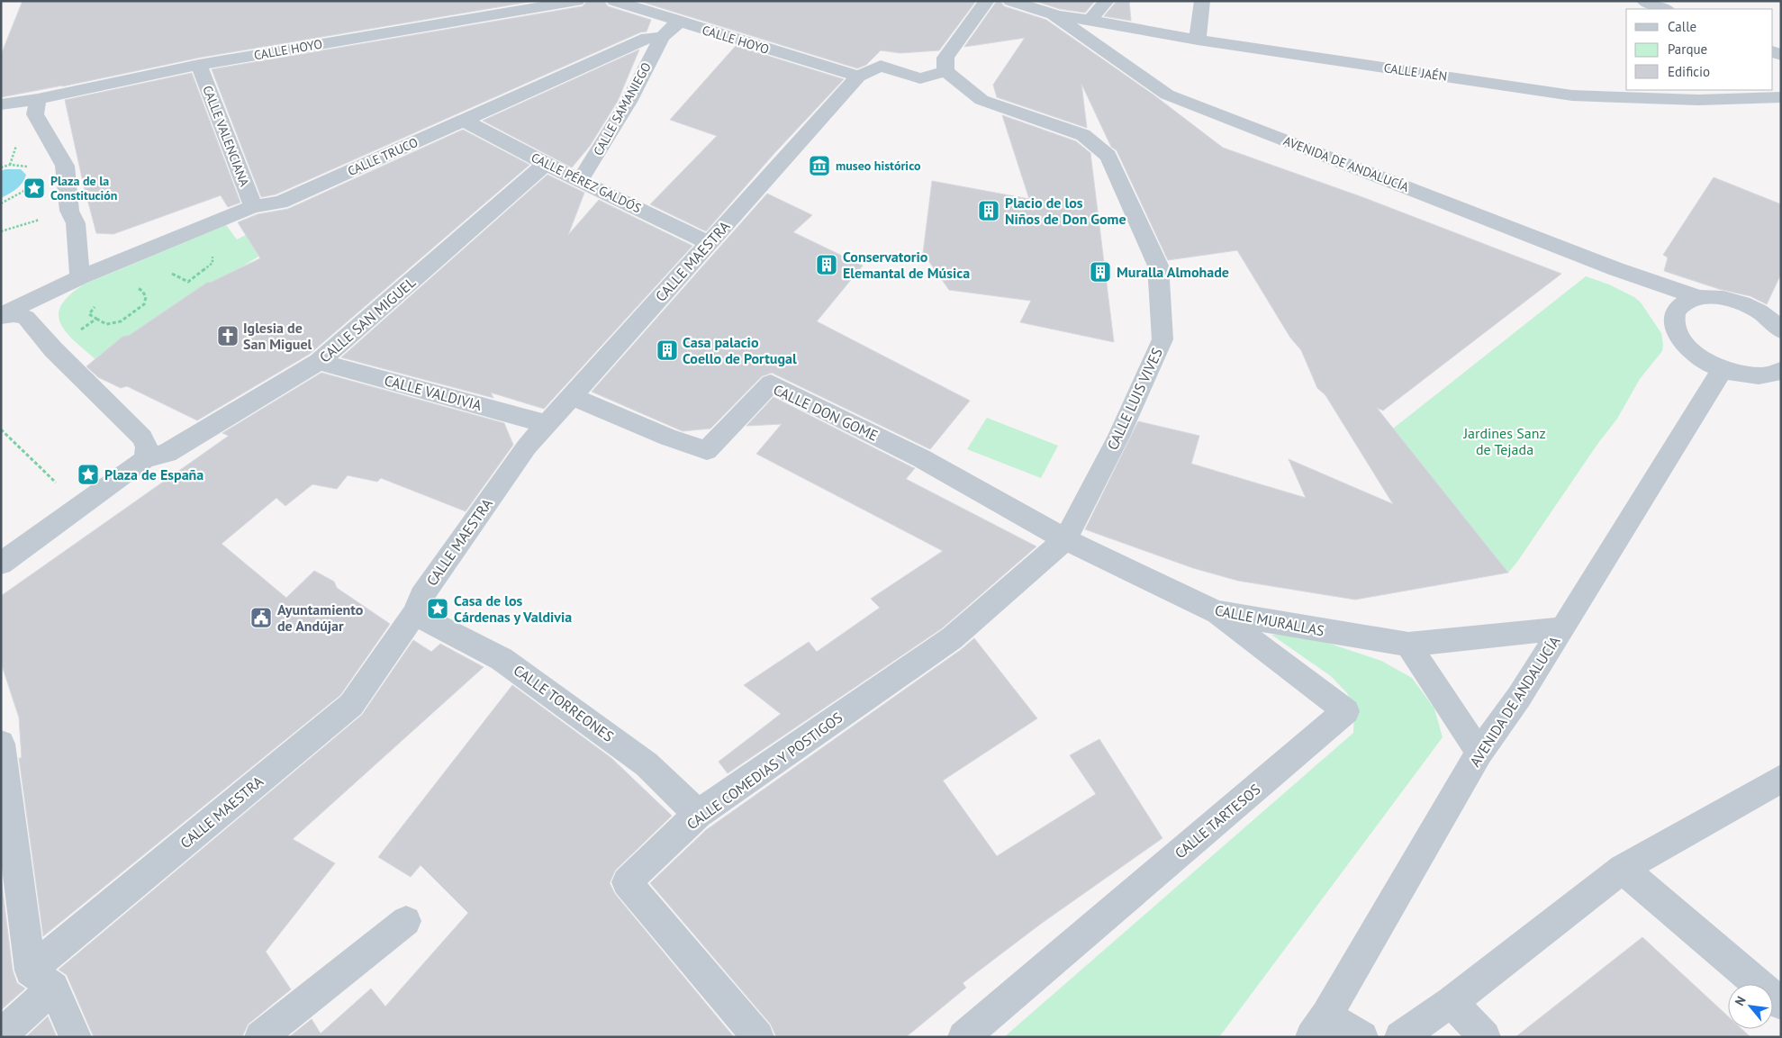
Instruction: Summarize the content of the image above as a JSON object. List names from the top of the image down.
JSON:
{
  "streets": {
    "street": [
      "CALLE HOYO",
      "CALLE JAÉN",
      "CALLE SAMANIEGO",
      "CALLE VALENCIANA",
      "CALLE TRUCO",
      "AVENIDA DE ANDALUCÍA",
      "CALLE PÉREZ GALDÓS",
      "CALLE MAESTRA",
      "CALLE SAN MIGUEL",
      "CALLE VALDIVIA",
      "CALLE LUIS VIVES",
      "CALLE DON GOME",
      "CALLE MURALLAS",
      "CALLE TORREONES",
      "CALLE COMEDIAS Y POSTIGOS",
      "CALLE TARTESOS"
    ]
  },
  "crossings": [
    ["CALLE HOYO", "CALLE VALENCIANA"],
    ["CALLE HOYO", "CALLE MAESTRA"],
    ["CALLE JAÉN", "AVENIDA DE ANDALUCÍA"],
    ["CALLE SAMANIEGO", "CALLE TRUCO"],
    ["CALLE SAMANIEGO", "CALLE PÉREZ GALDÓS"],
    ["CALLE VALENCIANA", "CALLE TRUCO"],
    ["CALLE TRUCO", "CALLE PÉREZ GALDÓS"],
    ["AVENIDA DE ANDALUCÍA", "CALLE MURALLAS"],
    ["CALLE PÉREZ GALDÓS", "CALLE MAESTRA"],
    ["CALLE PÉREZ GALDÓS", "CALLE SAN MIGUEL"],
    ["CALLE MAESTRA", "CALLE VALDIVIA"],
    ["CALLE MAESTRA", "CALLE DON GOME"],
    ["CALLE MAESTRA", "CALLE TORREONES"],
    ["CALLE SAN MIGUEL", "CALLE VALDIVIA"],
    ["CALLE LUIS VIVES", "CALLE DON GOME"],
    ["CALLE LUIS VIVES", "CALLE MURALLAS"],
    ["CALLE LUIS VIVES", "CALLE COMEDIAS Y POSTIGOS"],
    ["CALLE DON GOME", "CALLE MURALLAS"],
    ["CALLE DON GOME", "CALLE COMEDIAS Y POSTIGOS"],
    ["CALLE MURALLAS", "CALLE COMEDIAS Y POSTIGOS"],
    ["CALLE MURALLAS", "CALLE TARTESOS"],
    ["CALLE TORREONES", "CALLE COMEDIAS Y POSTIGOS"]
  ],
  "parks": ["Jardines Sanz de Tejada"],
  "places": {
    "museum": ["museo histórico"],
    "place": ["Plaza de la Constitución", "Plaza de España", "Casa de los Cárdenas y Valdivia"],
    "building": [
      "Placio de los Niños de Don Gome",
      "Conservatorio Elemantal de Música",
      "Muralla Almohade",
      "Casa palacio Coello de Portugal"
    ],
    "church": ["Iglesia de San Miguel"],
    "public building": ["Ayuntamiento de Andújar"]
  },
  "legend": ["Calle", "Parque", "Edificio"],
  "north": "top left"
}
